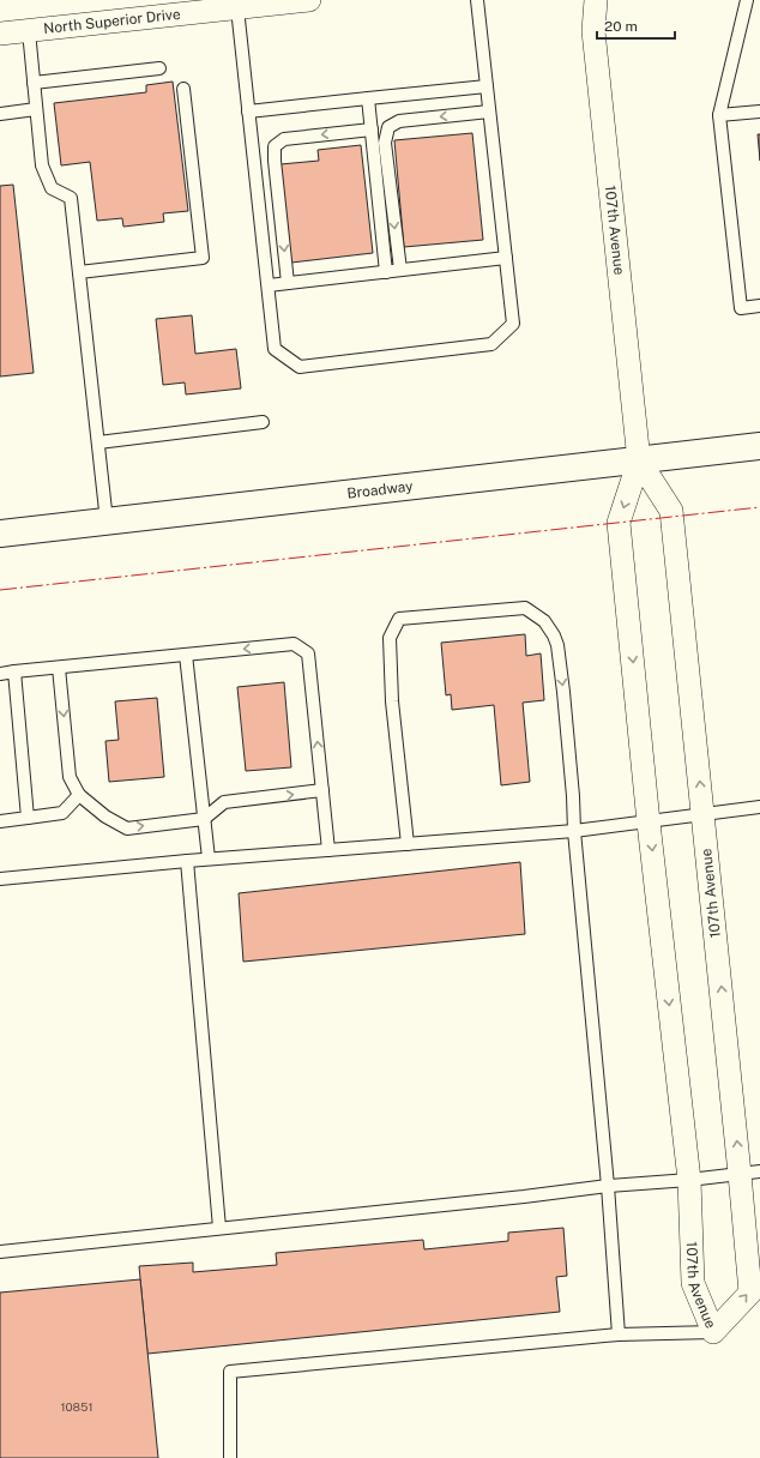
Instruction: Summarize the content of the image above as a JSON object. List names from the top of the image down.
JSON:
{
  "streets": {
    "main road": ["Broadway"],
    "street": ["North Superior Drive", "107th Avenue"]
  },
  "crossings": [
    ["107th Avenue", "Broadway"]
  ],
  "house_numbers": ["10851"],
  "scale_bar": "20 m"
}
